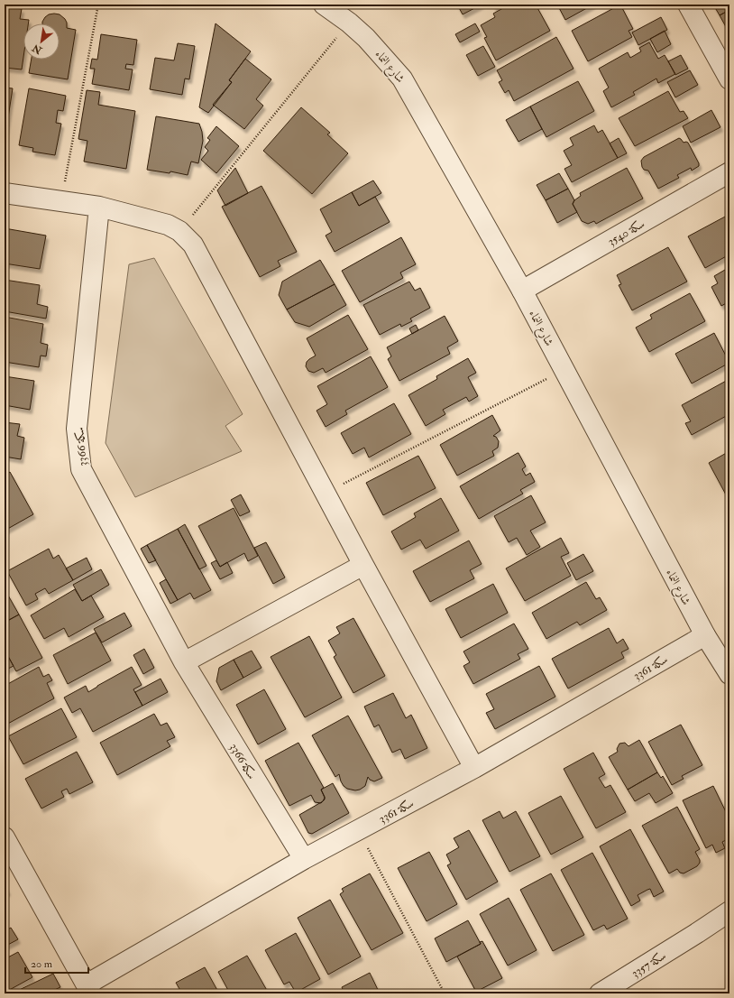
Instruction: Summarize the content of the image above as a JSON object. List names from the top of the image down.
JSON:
{
  "streets": {
    "street": [
      "شارع النماء",
      "سكة 3540",
      "سكة 3366",
      "سكة 3361",
      "سكة 3357"
    ]
  },
  "crossings": [
    ["شارع النماء", "سكة 3540"],
    ["شارع النماء", "سكة 3361"],
    ["سكة 3366", "سكة 3361"]
  ],
  "scale_bar": "20 m",
  "north": "bottom left"
}
